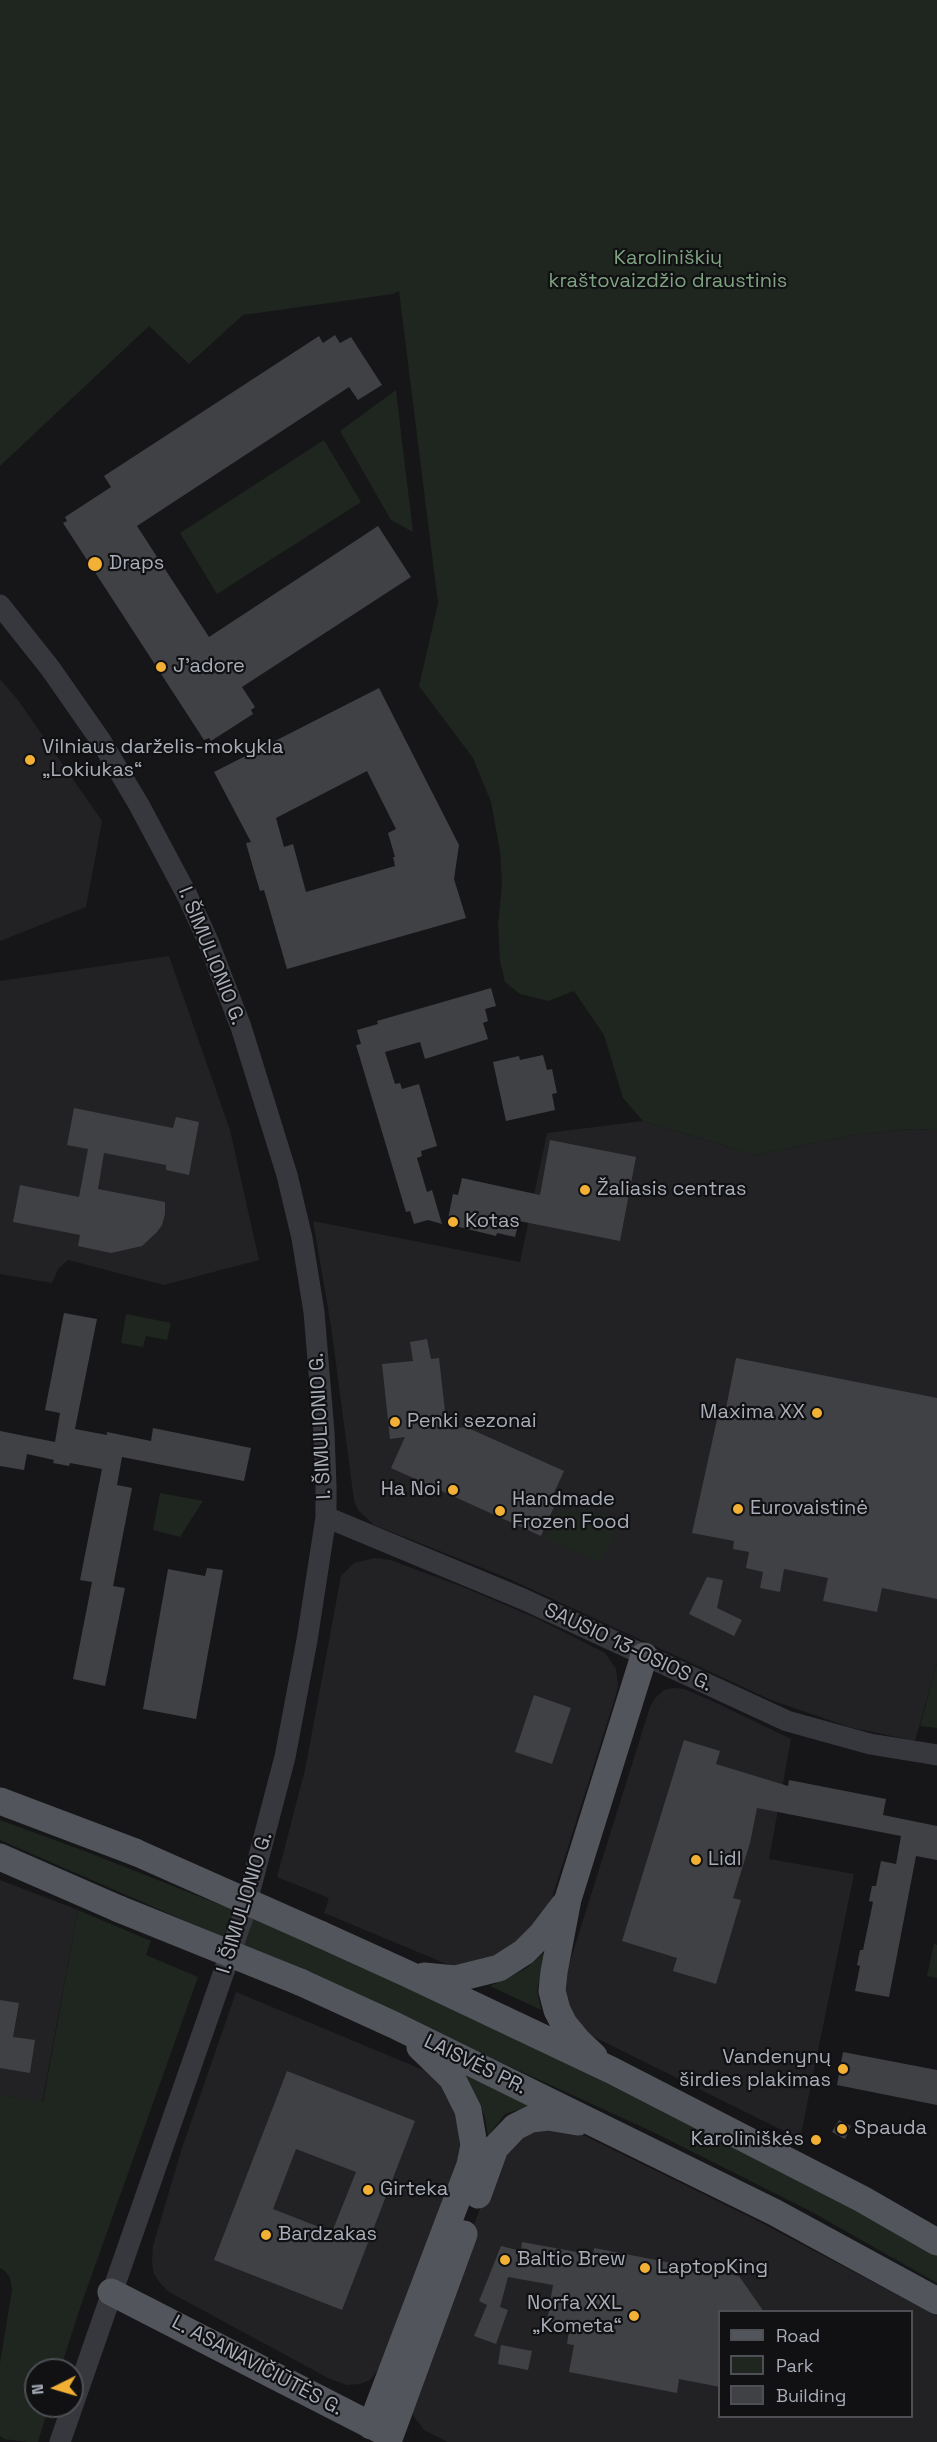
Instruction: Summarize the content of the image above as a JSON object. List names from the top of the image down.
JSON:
{
  "streets": {
    "main road": ["LAISVĖS PR.", "L. ASANAVIČIŪTĖS G."],
    "street": ["I. ŠIMULIONIO G.", "SAUSIO 13-OSIOS G."]
  },
  "crossings": [
    ["I. ŠIMULIONIO G.", "SAUSIO 13-OSIOS G."],
    ["I. ŠIMULIONIO G.", "L. ASANAVIČIŪTĖS G."]
  ],
  "parks": ["Karoliniškių kraštovaizdžio draustinis"],
  "places": [
    "Draps",
    "J'adore",
    "Vilniaus darželis-mokykla „Lokiukas“",
    "Žaliasis centras",
    "Kotas",
    "Maxima XX",
    "Penki sezonai",
    "Ha Noi",
    "Eurovaistinė",
    "Handmade Frozen Food",
    "Lidl",
    "Vandenynų širdies plakimas",
    "Spauda",
    "Karoliniškės",
    "Girteka",
    "Bardzakas",
    "Baltic Brew",
    "LaptopKing",
    "Norfa XXL „Kometa“"
  ],
  "legend": ["Road", "Park", "Building"],
  "north": "left"
}
